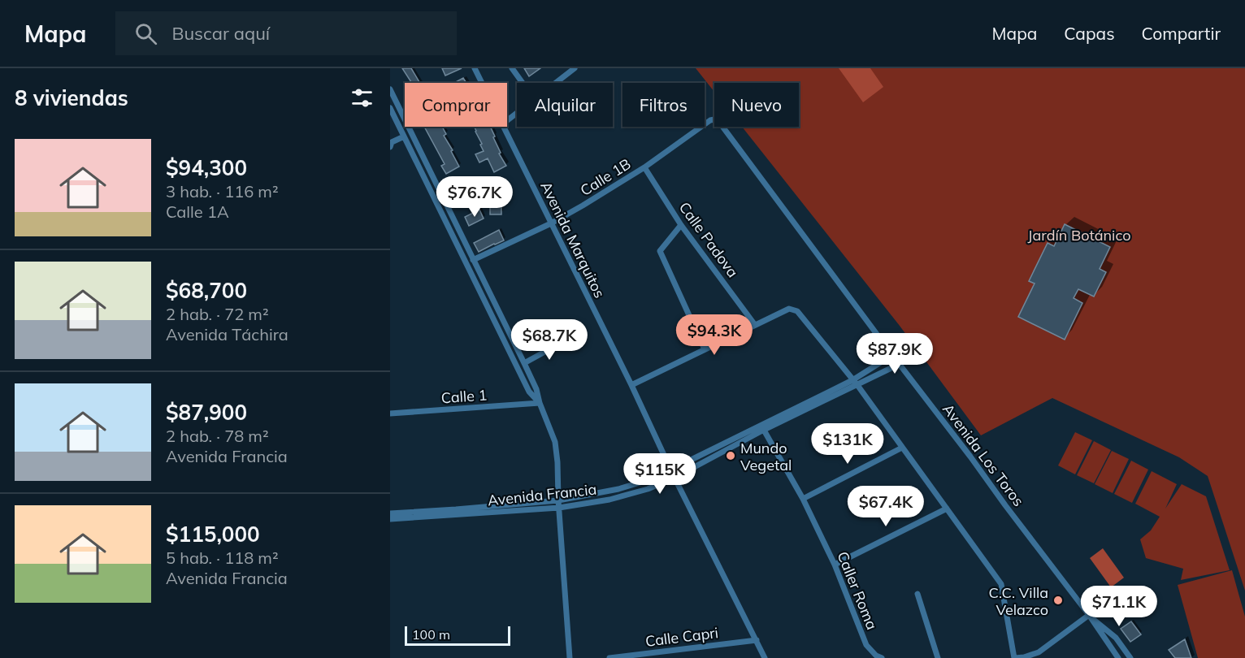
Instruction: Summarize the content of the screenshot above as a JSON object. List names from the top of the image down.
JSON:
{
  "streets": {
    "street": [
      "Calle 1B",
      "Avenida Marquitos",
      "Calle Padova",
      "Calle 1",
      "Avenida Los Toros",
      "Avenida Francia",
      "Caller Roma",
      "Calle Capri"
    ]
  },
  "crossings": [
    ["Calle 1B", "Avenida Marquitos"],
    ["Calle 1B", "Calle Padova"],
    ["Avenida Marquitos", "Avenida Francia"],
    ["Avenida Marquitos", "Calle Capri"],
    ["Avenida Los Toros", "Avenida Francia"],
    ["Avenida Francia", "Caller Roma"]
  ],
  "parks": ["Jardín Botánico"],
  "places": ["Mundo Vegetal", "C.C. Villa Velazco"],
  "scale_bar": "100 m",
  "page": {
    "header": "Mapa",
    "search": "Buscar aquí",
    "nav": ["Mapa", "Capas", "Compartir"],
    "heading": "8 viviendas",
    "chip": [
      "Comprar",
      "Alquilar",
      "Filtros",
      "Nuevo"
    ],
    "list": [
      {
        "name": "$94,300",
        "note": "3 hab. · 116 m² · Calle 1A"
      },
      {
        "name": "$68,700",
        "note": "2 hab. · 72 m² · Avenida Táchira"
      },
      {
        "name": "$87,900",
        "note": "2 hab. · 78 m² · Avenida Francia"
      },
      {
        "name": "$115,000",
        "note": "5 hab. · 118 m² · Avenida Francia"
      }
    ],
    "price": [
      "$76.7K",
      "$94.3K",
      "$68.7K",
      "$87.9K",
      "$131K",
      "$115K",
      "$67.4K",
      "$71.1K"
    ],
    "scale": "100 m"
  }
}
